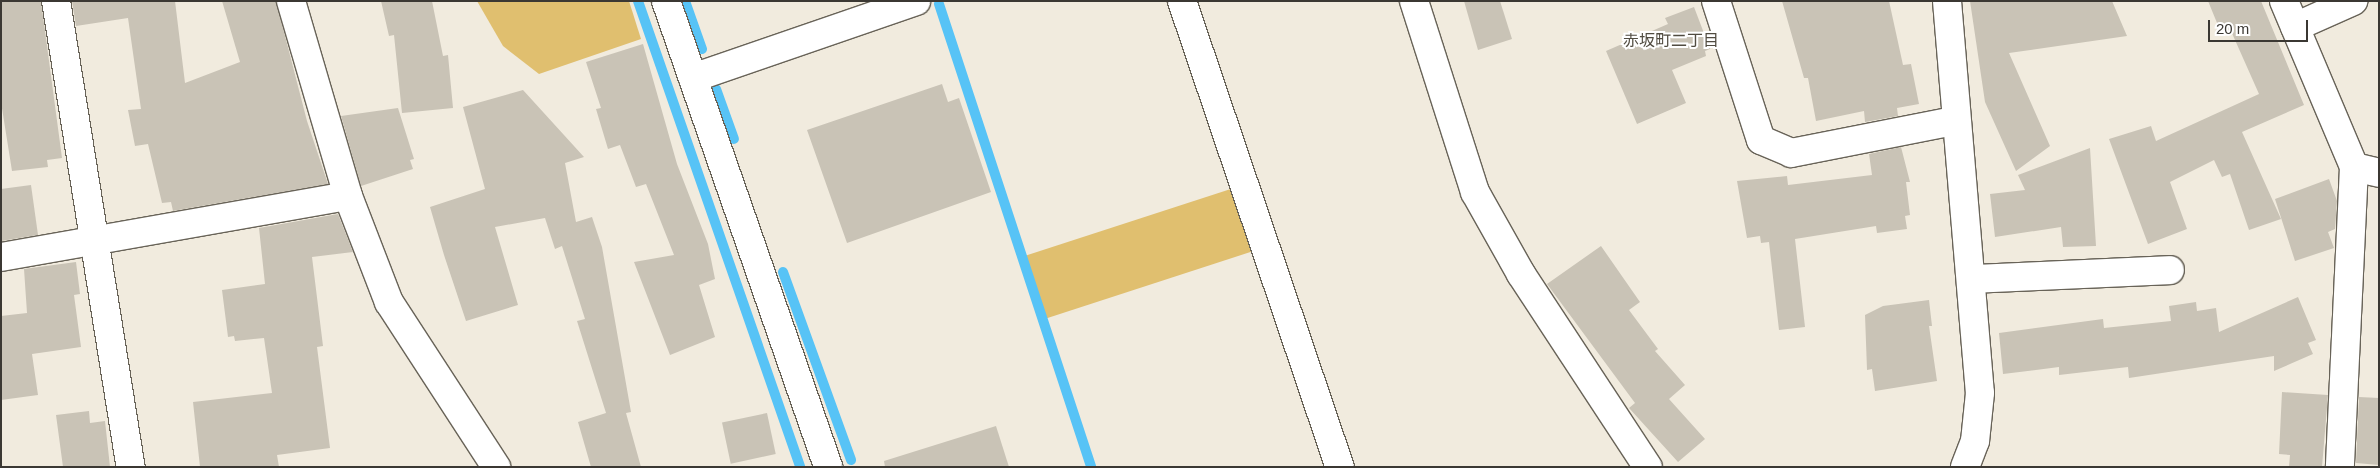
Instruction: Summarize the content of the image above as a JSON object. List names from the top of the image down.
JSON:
{
  "districts": ["赤坂町二丁目"],
  "scale_bar": "20 m"
}
